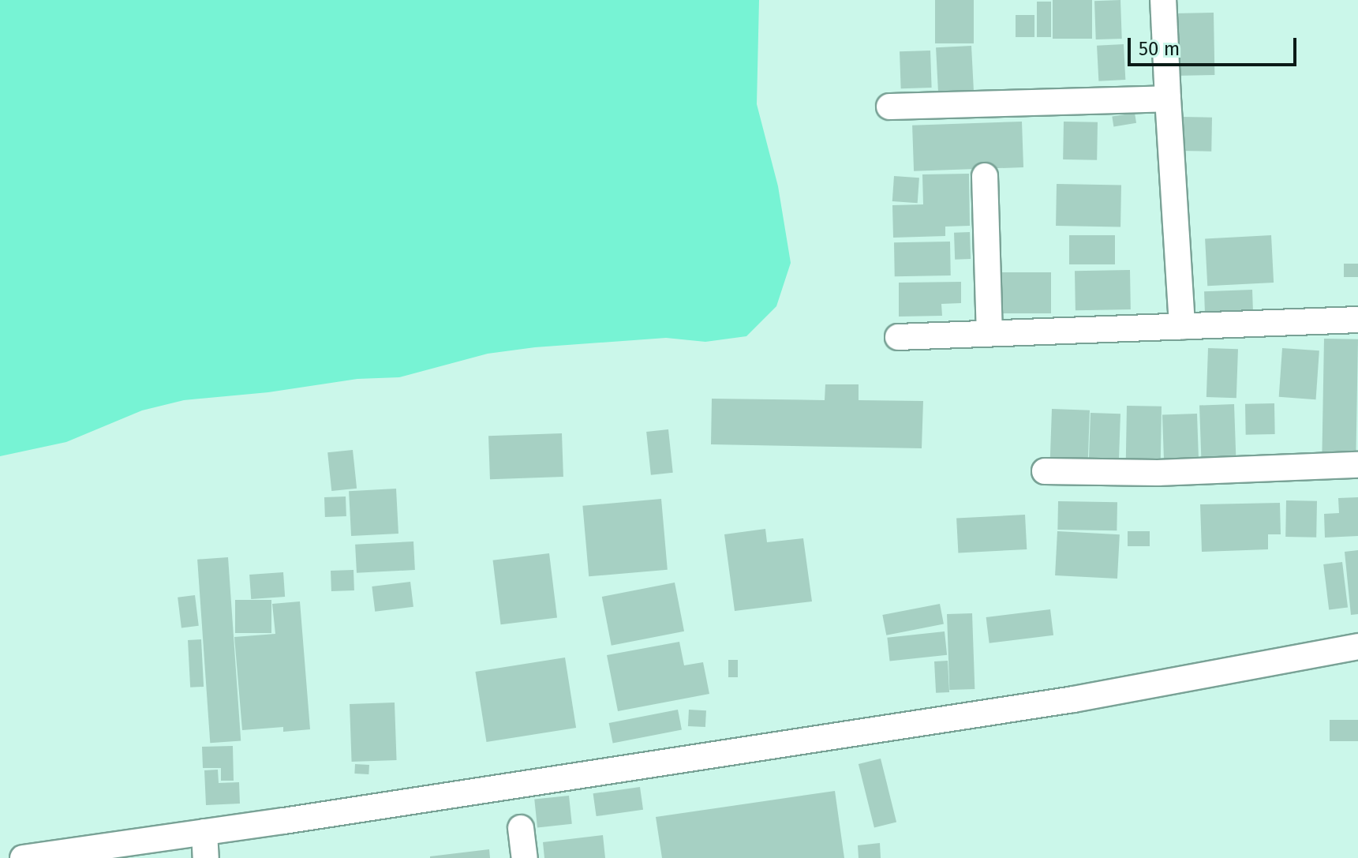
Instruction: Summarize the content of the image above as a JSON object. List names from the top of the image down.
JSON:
{
  "scale_bar": "50 m"
}
